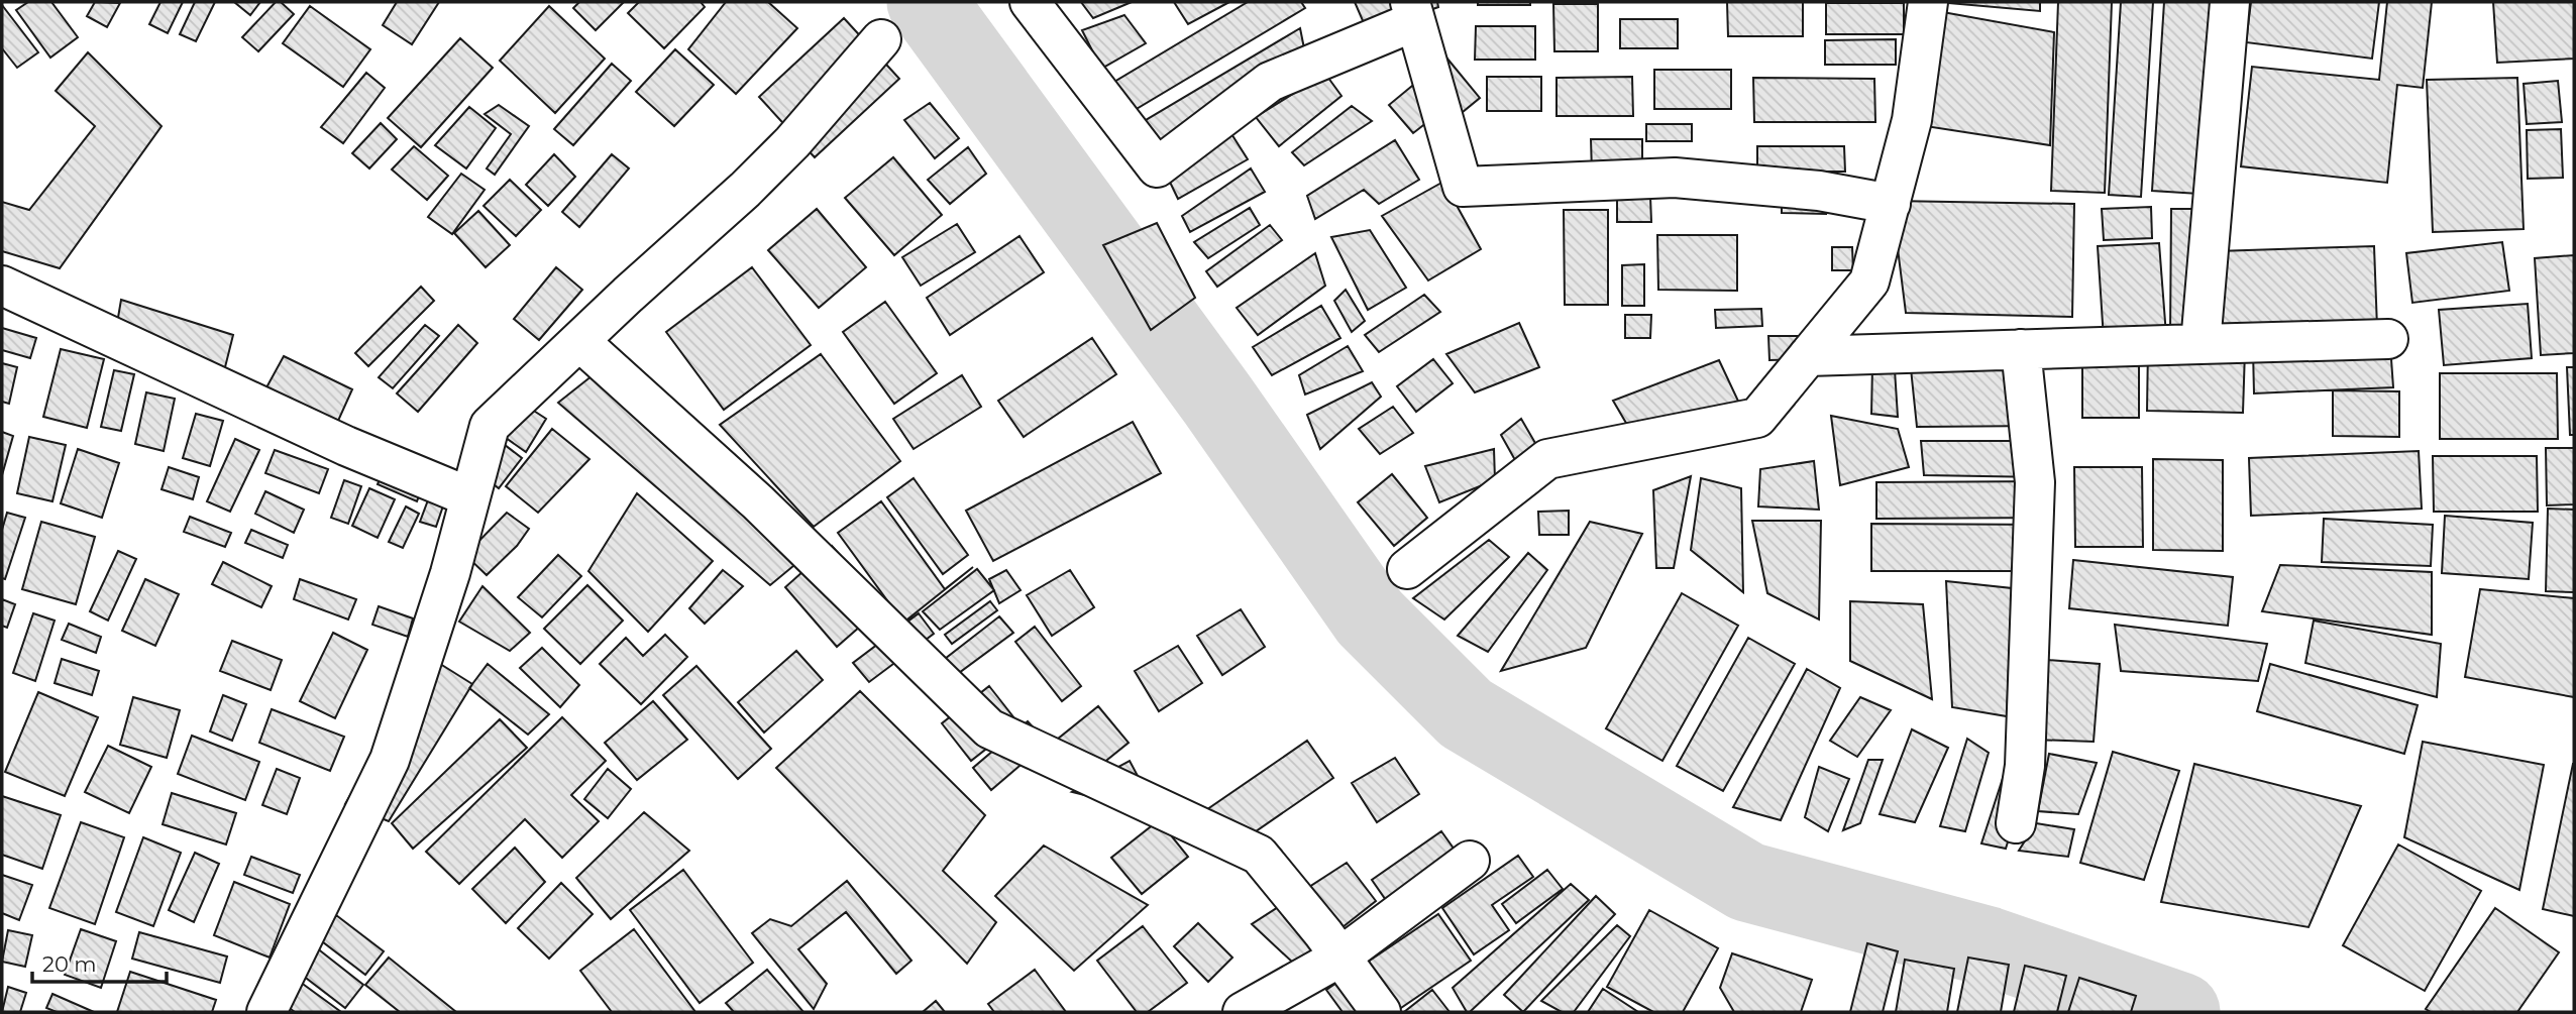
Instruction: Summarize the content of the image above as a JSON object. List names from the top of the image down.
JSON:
{
  "scale_bar": "20 m"
}
